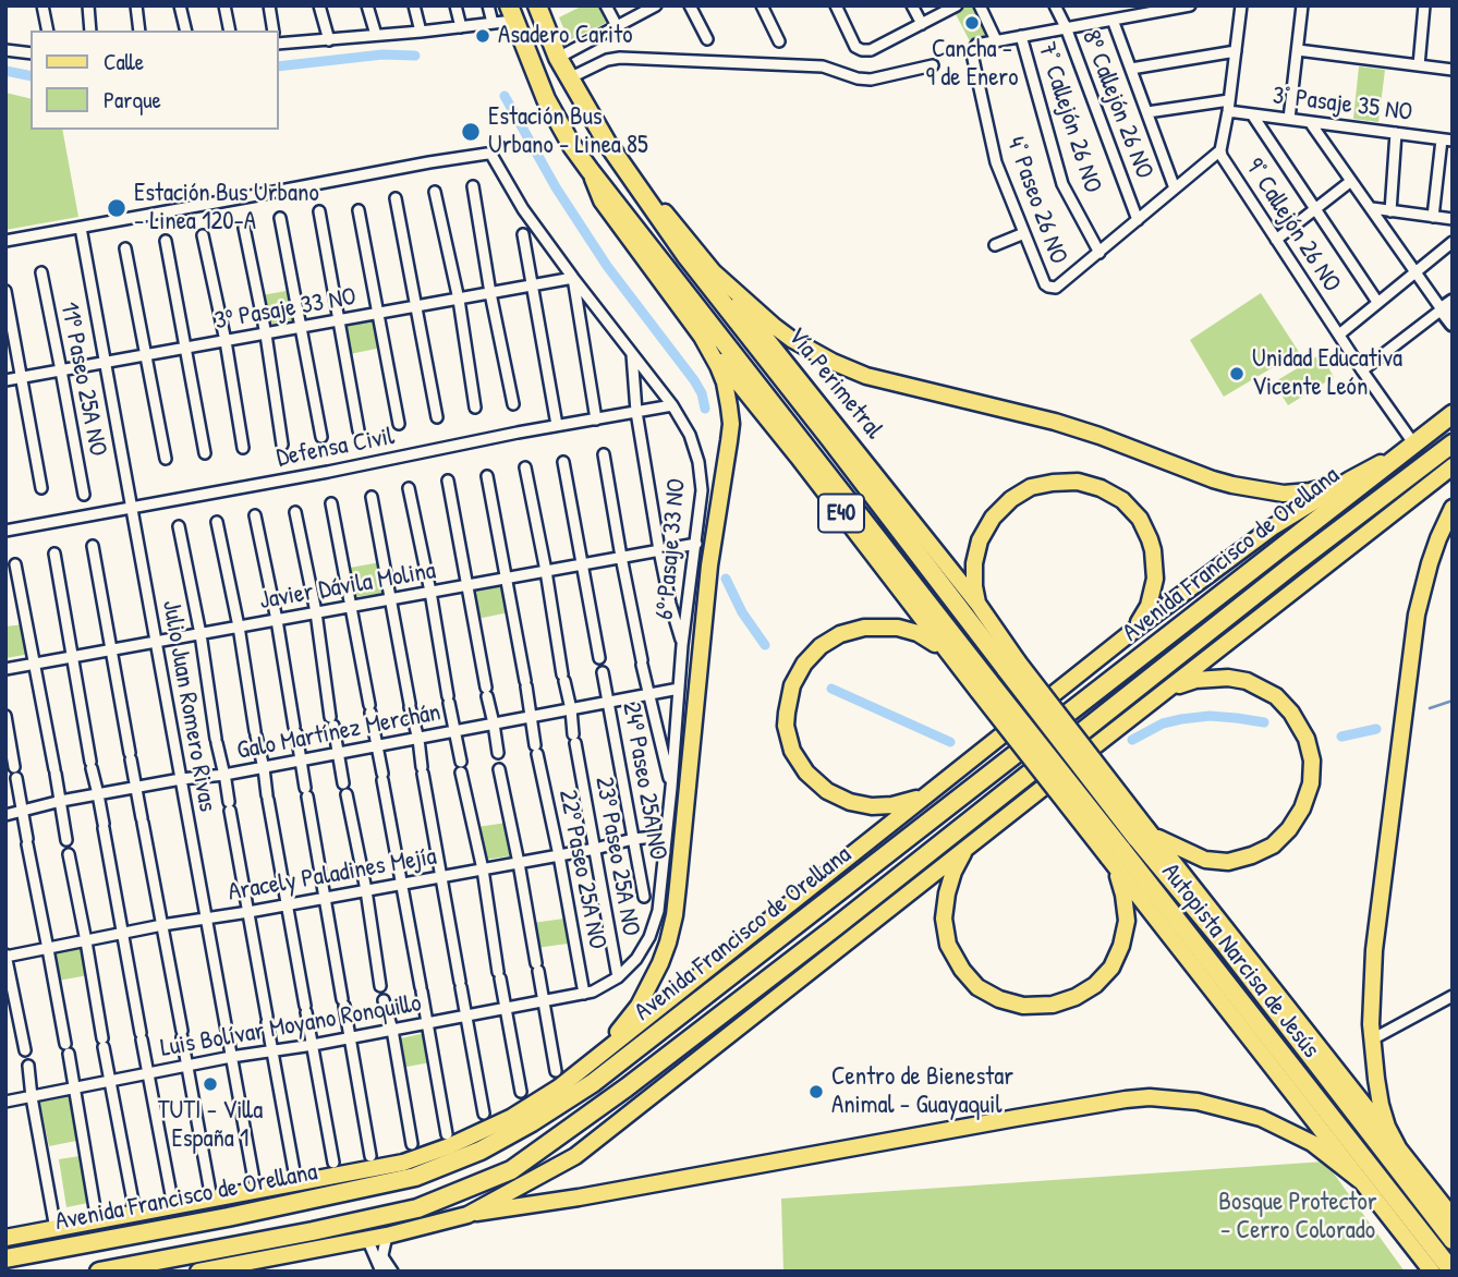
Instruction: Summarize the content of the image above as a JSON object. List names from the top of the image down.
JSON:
{
  "streets": {
    "highway": [
      "Vía Perimetral",
      "E40",
      "Avenida Francisco de Orellana",
      "Autopista Narcisa de Jesús"
    ],
    "street": [
      "8º Callejón 26 NO",
      "3° Pasaje 35 NO",
      "7° Callejón 26 NO",
      "4° Paseo 26 NO",
      "9° Callejón 26 NO",
      "3º Pasaje 33 NO",
      "11º Paseo 25A NO",
      "Defensa Civil",
      "6º Pasaje 33 NO",
      "Javier Dávila Molina",
      "Julio Juan Romero Rivas",
      "Galo Martínez Merchán",
      "24º Paseo 25A NO",
      "23º Paseo 25A NO",
      "22º Paseo 25A NO",
      "Aracely Paladines Mejía",
      "Luis Bolívar Moyano Ronquillo"
    ]
  },
  "crossings": [
    ["8º Callejón 26 NO", "4° Paseo 26 NO"],
    ["3° Pasaje 35 NO", "9° Callejón 26 NO"],
    ["7° Callejón 26 NO", "4° Paseo 26 NO"],
    ["4° Paseo 26 NO", "9° Callejón 26 NO"],
    ["9° Callejón 26 NO", "Avenida Francisco de Orellana"],
    ["3º Pasaje 33 NO", "11º Paseo 25A NO"],
    ["3º Pasaje 33 NO", "6º Pasaje 33 NO"],
    ["3º Pasaje 33 NO", "Julio Juan Romero Rivas"],
    ["Vía Perimetral", "Autopista Narcisa de Jesús"],
    ["Defensa Civil", "6º Pasaje 33 NO"],
    ["Defensa Civil", "Julio Juan Romero Rivas"],
    ["E40", "Autopista Narcisa de Jesús"],
    ["6º Pasaje 33 NO", "Javier Dávila Molina"],
    ["6º Pasaje 33 NO", "Julio Juan Romero Rivas"],
    ["6º Pasaje 33 NO", "Galo Martínez Merchán"],
    ["6º Pasaje 33 NO", "23º Paseo 25A NO"],
    ["6º Pasaje 33 NO", "22º Paseo 25A NO"],
    ["6º Pasaje 33 NO", "Aracely Paladines Mejía"],
    ["6º Pasaje 33 NO", "Luis Bolívar Moyano Ronquillo"],
    ["Avenida Francisco de Orellana", "Julio Juan Romero Rivas"],
    ["Javier Dávila Molina", "Julio Juan Romero Rivas"],
    ["Javier Dávila Molina", "23º Paseo 25A NO"],
    ["Javier Dávila Molina", "22º Paseo 25A NO"],
    ["Julio Juan Romero Rivas", "Galo Martínez Merchán"],
    ["Julio Juan Romero Rivas", "Aracely Paladines Mejía"],
    ["Julio Juan Romero Rivas", "Luis Bolívar Moyano Ronquillo"],
    ["Galo Martínez Merchán", "24º Paseo 25A NO"],
    ["Galo Martínez Merchán", "23º Paseo 25A NO"],
    ["Galo Martínez Merchán", "22º Paseo 25A NO"],
    ["24º Paseo 25A NO", "Aracely Paladines Mejía"],
    ["23º Paseo 25A NO", "Aracely Paladines Mejía"],
    ["22º Paseo 25A NO", "Aracely Paladines Mejía"],
    ["22º Paseo 25A NO", "Luis Bolívar Moyano Ronquillo"]
  ],
  "parks": ["Bosque Protector - Cerro Colorado"],
  "places": [
    "Cancha - 9 de Enero",
    "Asadero Carito",
    "Estación Bus Urbano - Linea 85",
    "Estación Bus Urbano - Linea 120-A",
    "Unidad Educativa Vicente León",
    "TUTI - Villa España 1",
    "Centro de Bienestar Animal - Guayaquil"
  ],
  "legend": ["Calle", "Parque"]
}
